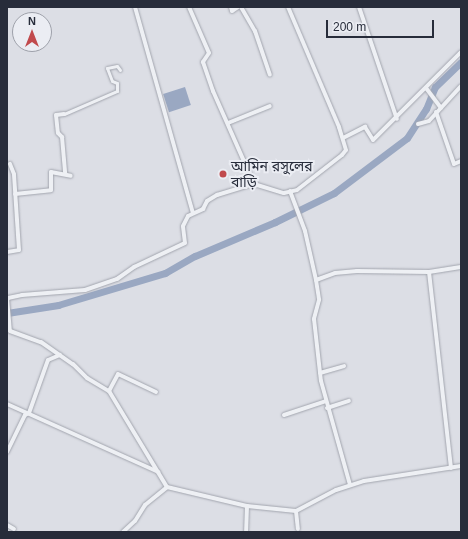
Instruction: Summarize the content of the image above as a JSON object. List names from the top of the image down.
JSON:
{
  "places": ["আমিন রসুলের বাড়ি"],
  "scale_bar": "200 m",
  "north": "top"
}
